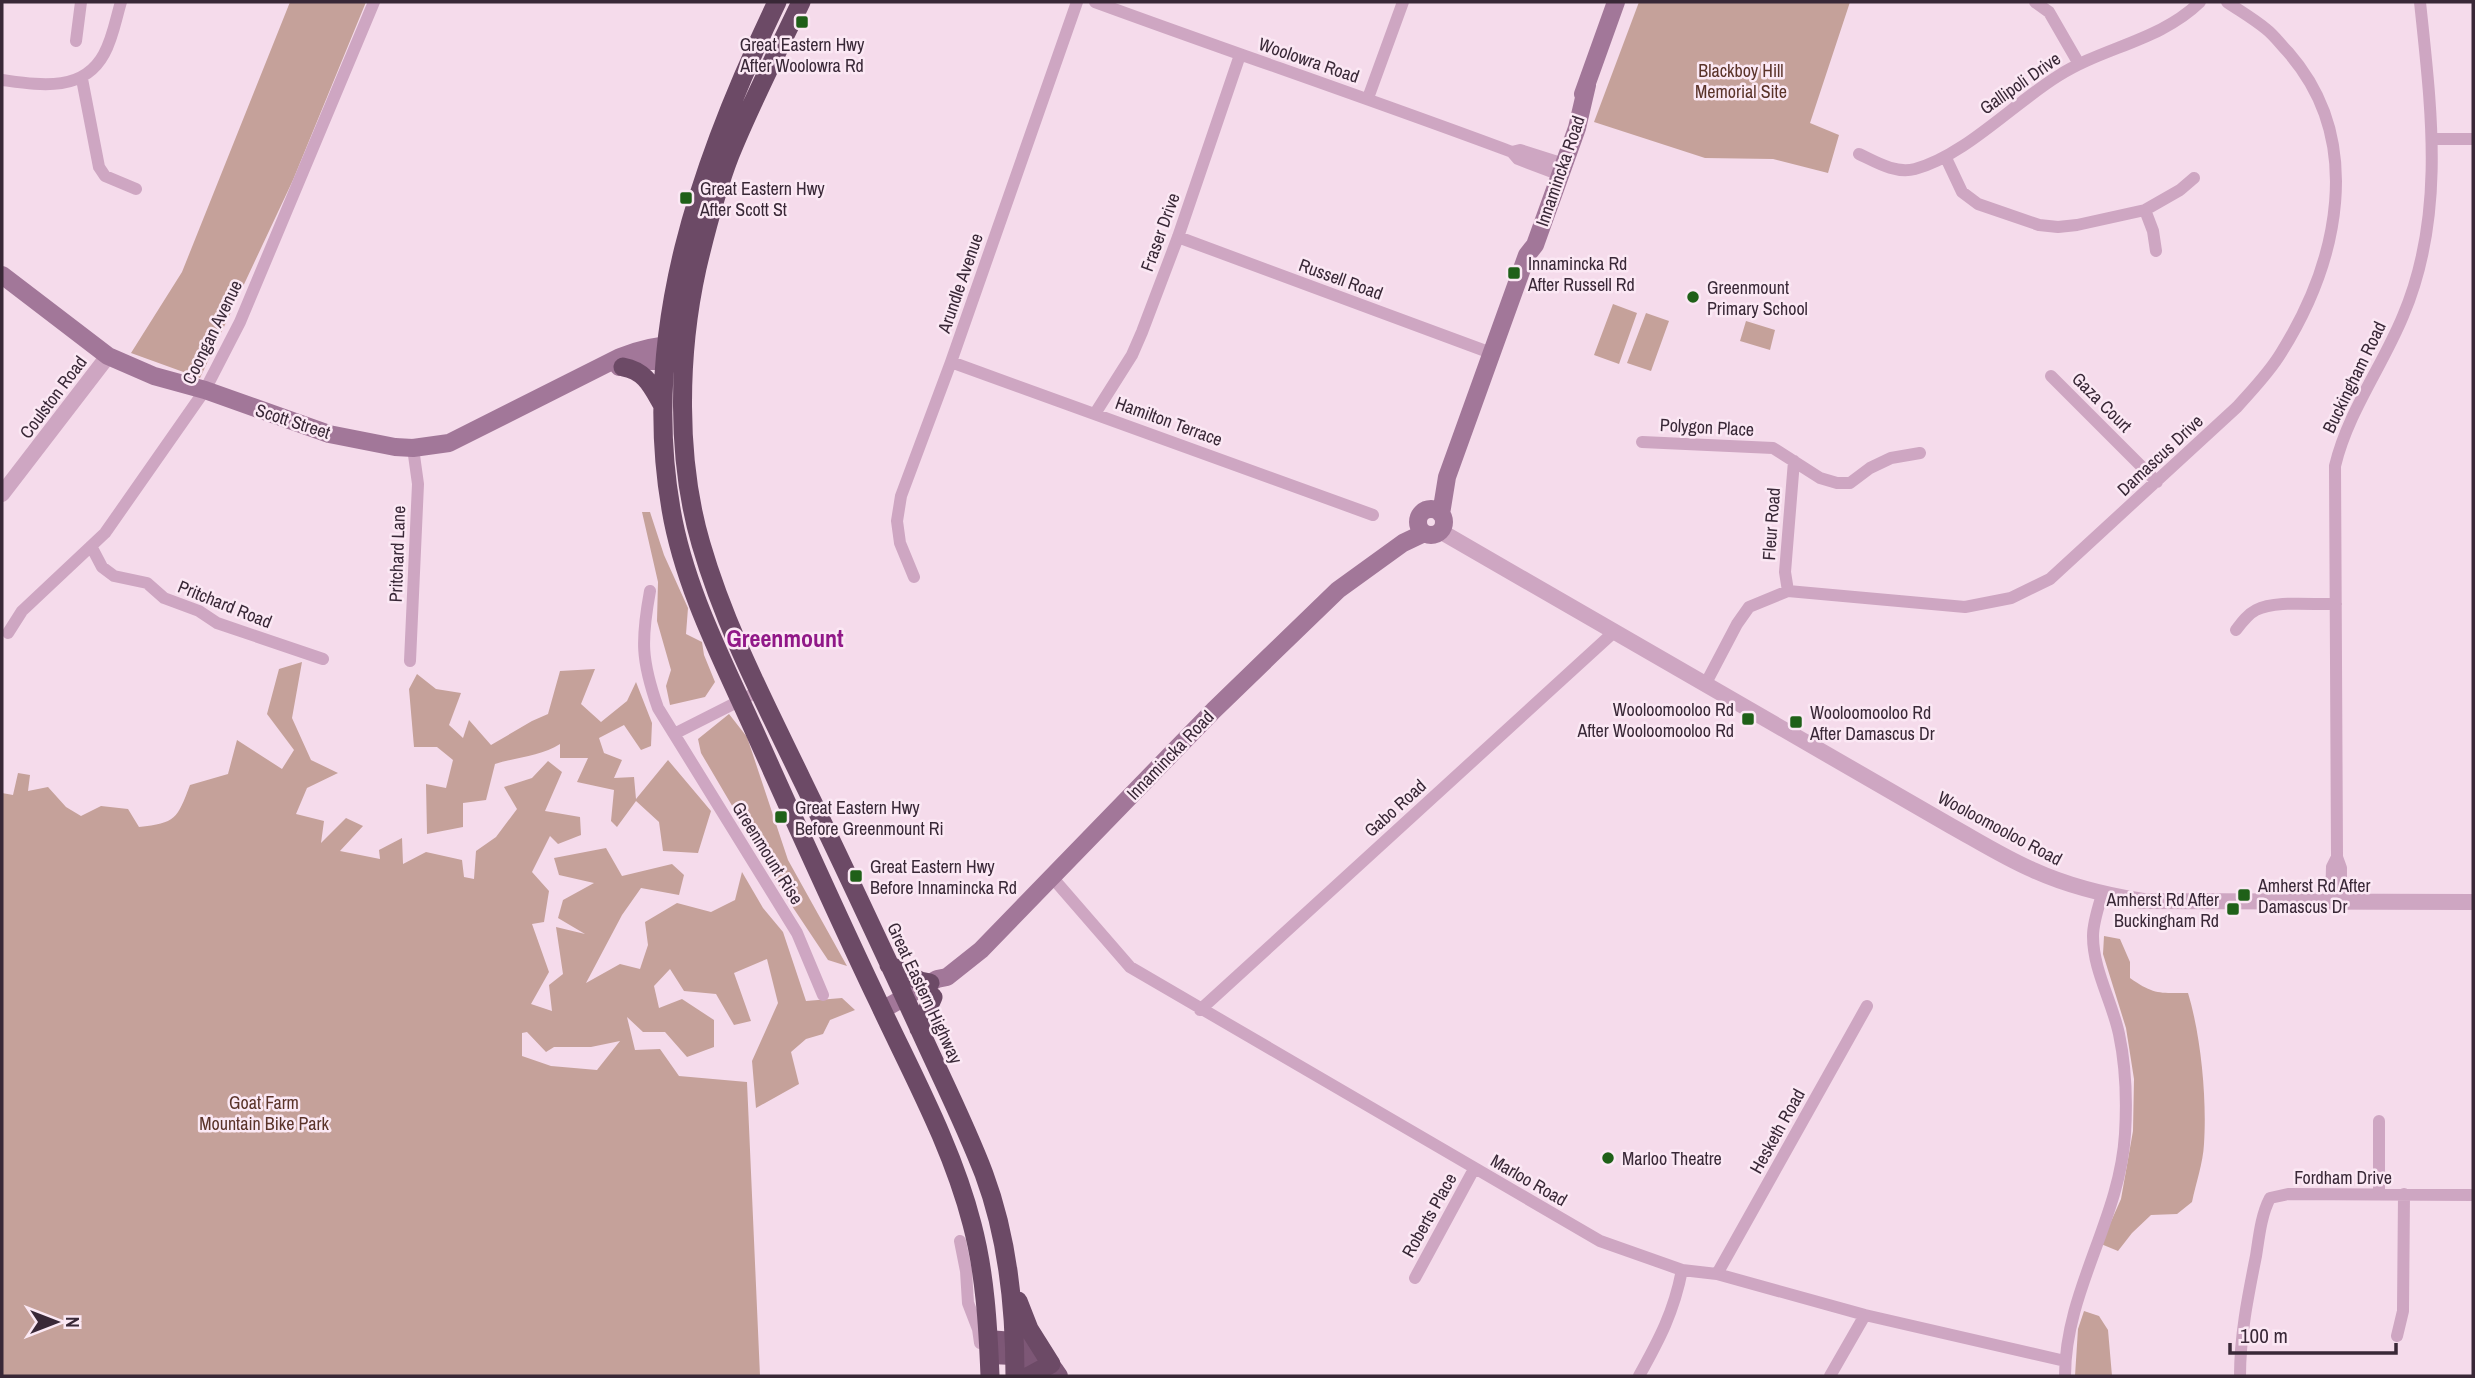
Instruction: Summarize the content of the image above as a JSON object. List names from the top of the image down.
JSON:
{
  "streets": {
    "highway": ["Great Eastern Highway"],
    "main road": ["Innamincka Road", "Scott Street"],
    "street": [
      "Woolowra Road",
      "Gallipoli Drive",
      "Fraser Drive",
      "Russell Road",
      "Arundle Avenue",
      "Coongan Avenue",
      "Buckingham Road",
      "Coulston Road",
      "Gaza Court",
      "Hamilton Terrace",
      "Polygon Place",
      "Damascus Drive",
      "Fleur Road",
      "Pritchard Lane",
      "Pritchard Road",
      "Gabo Road",
      "Wooloomooloo Road",
      "Greenmount Rise",
      "Hesketh Road",
      "Fordham Drive",
      "Marloo Road",
      "Roberts Place"
    ]
  },
  "crossings": [
    ["Woolowra Road", "Innamincka Road"],
    ["Woolowra Road", "Fraser Drive"],
    ["Innamincka Road", "Russell Road"],
    ["Innamincka Road", "Wooloomooloo Road"],
    ["Innamincka Road", "Great Eastern Highway"],
    ["Innamincka Road", "Marloo Road"],
    ["Fraser Drive", "Russell Road"],
    ["Fraser Drive", "Hamilton Terrace"],
    ["Arundle Avenue", "Hamilton Terrace"],
    ["Coongan Avenue", "Scott Street"],
    ["Coongan Avenue", "Pritchard Road"],
    ["Buckingham Road", "Wooloomooloo Road"],
    ["Coulston Road", "Scott Street"],
    ["Gaza Court", "Damascus Drive"],
    ["Scott Street", "Pritchard Lane"],
    ["Scott Street", "Great Eastern Highway"],
    ["Polygon Place", "Fleur Road"],
    ["Damascus Drive", "Fleur Road"],
    ["Damascus Drive", "Wooloomooloo Road"],
    ["Gabo Road", "Wooloomooloo Road"],
    ["Gabo Road", "Marloo Road"],
    ["Hesketh Road", "Marloo Road"],
    ["Marloo Road", "Roberts Place"]
  ],
  "districts": ["Greenmount"],
  "parks": ["Blackboy Hill Memorial Site", "Goat Farm Mountain Bike Park"],
  "places": {
    "transit": [
      "Great Eastern Hwy After Woolowra Rd",
      "Great Eastern Hwy After Scott St",
      "Innamincka Rd After Russell Rd",
      "Wooloomooloo Rd After Wooloomooloo Rd",
      "Wooloomooloo Rd After Damascus Dr",
      "Great Eastern Hwy Before Greenmount Ri",
      "Great Eastern Hwy Before Innamincka Rd",
      "Amherst Rd After Damascus Dr",
      "Amherst Rd After Buckingham Rd"
    ],
    "other": ["Greenmount Primary School", "Marloo Theatre"]
  },
  "scale_bar": "100 m",
  "north": "right"
}
